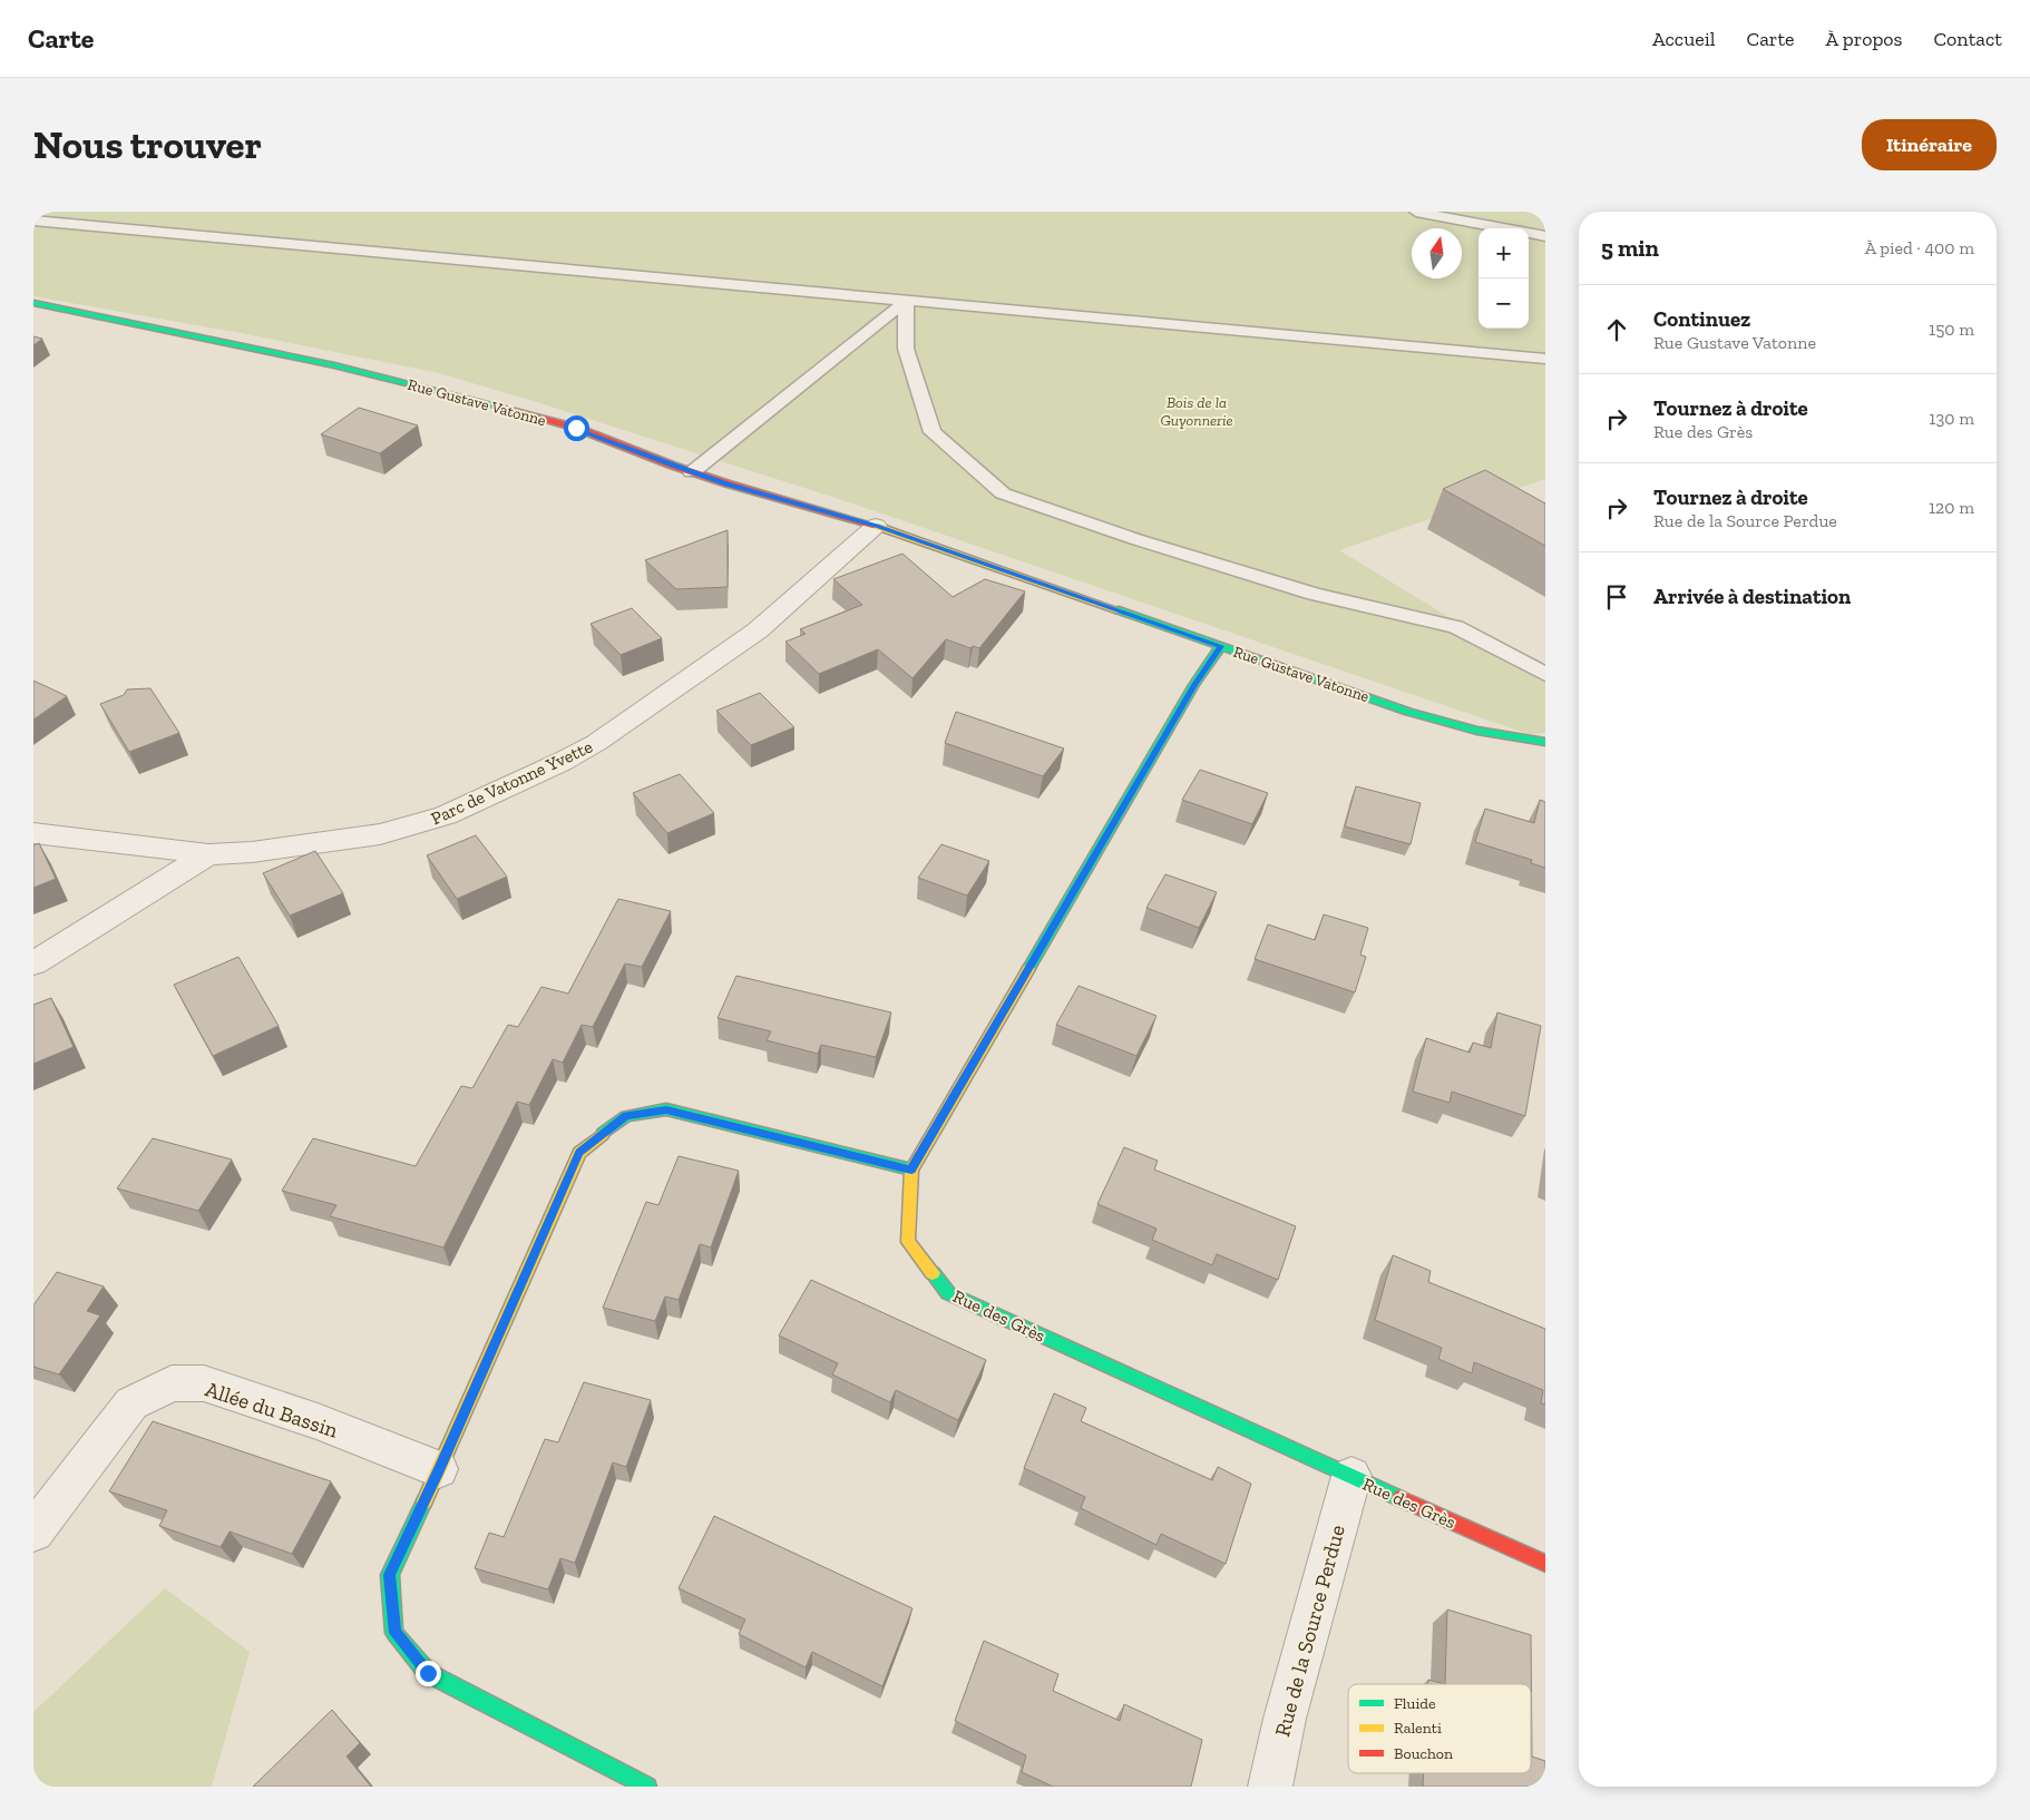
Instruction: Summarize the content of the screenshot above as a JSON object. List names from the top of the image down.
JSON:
{
  "streets": {
    "street": [
      "Rue Gustave Vatonne",
      "Parc de Vatonne Yvette",
      "Rue des Grès",
      "Allée du Bassin",
      "Rue de la Source Perdue"
    ]
  },
  "crossings": [
    ["Rue Gustave Vatonne", "Parc de Vatonne Yvette"],
    ["Rue Gustave Vatonne", "Rue des Grès"],
    ["Rue des Grès", "Rue de la Source Perdue"]
  ],
  "parks": ["Bois de la Guyonnerie"],
  "legend": ["Fluide", "Ralenti", "Bouchon"],
  "north": "top",
  "page": {
    "header": "Carte",
    "nav": [
      "Accueil",
      "Carte",
      "À propos",
      "Contact"
    ],
    "buttons": "Itinéraire",
    "title": "Nous trouver",
    "heading": ["5 min", "À pied · 400 m"],
    "map_buttons": ["+", "−"],
    "list": [
      ["Continuez", "Rue Gustave Vatonne", "150 m"],
      ["Tournez à droite", "Rue des Grès", "130 m"],
      ["Tournez à droite", "Rue de la Source Perdue", "120 m"],
      "Arrivée à destination"
    ]
  }
}
